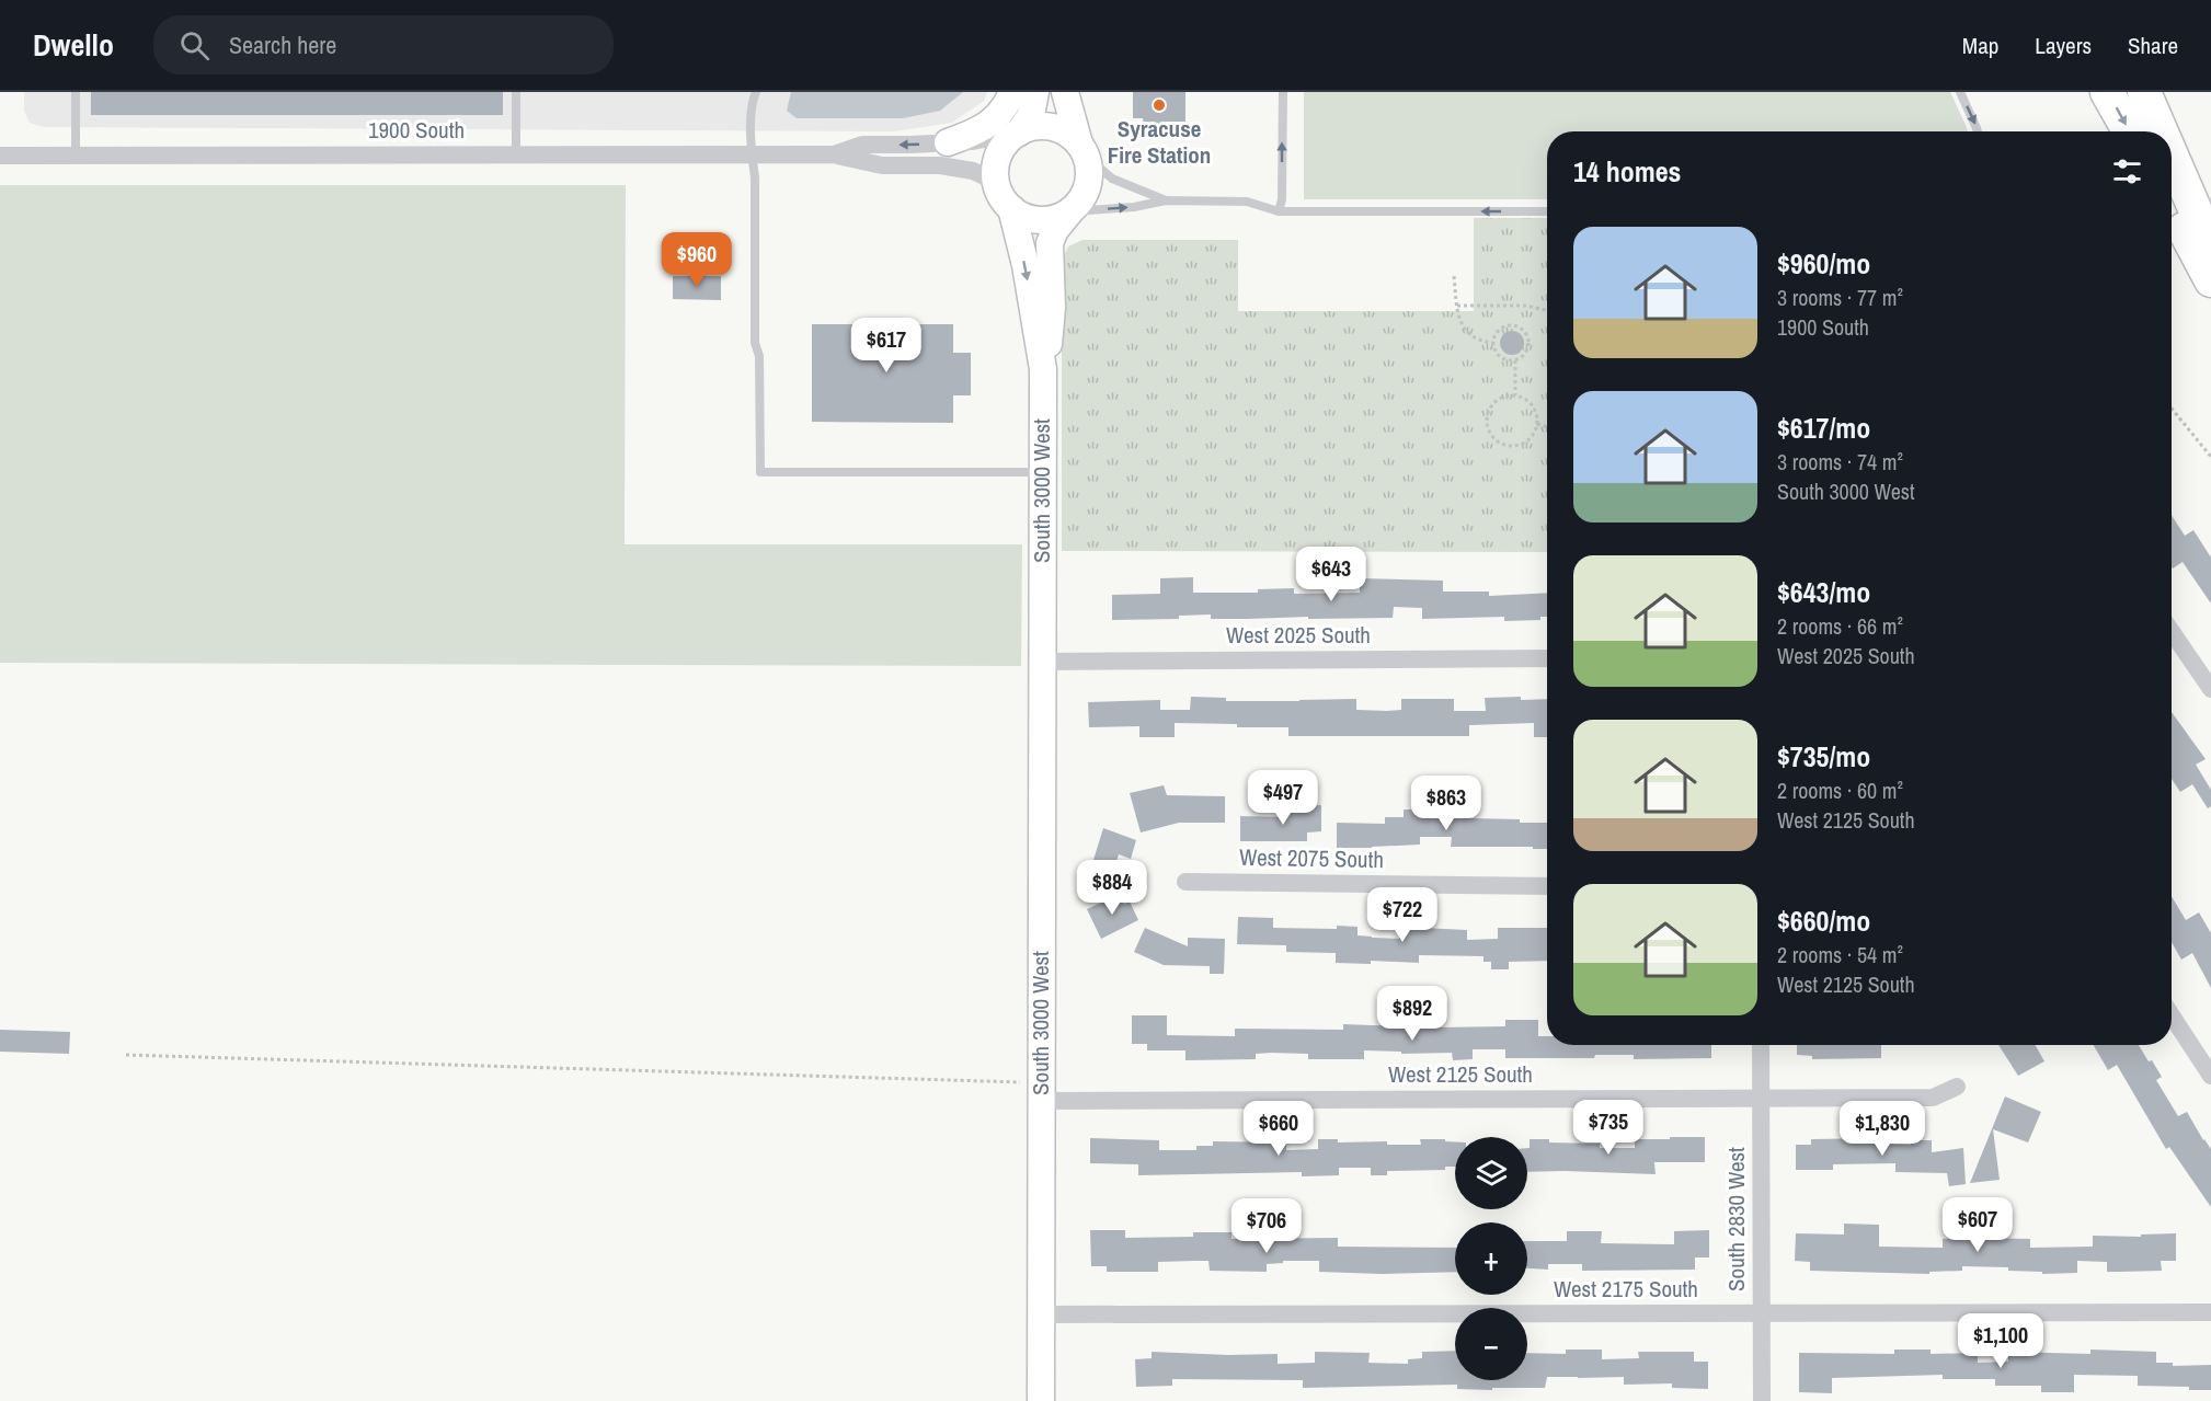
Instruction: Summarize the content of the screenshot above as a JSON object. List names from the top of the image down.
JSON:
{
  "streets": {
    "street": [
      "1900 South",
      "South 3000 West",
      "West 2025 South",
      "West 2075 South",
      "West 2125 South",
      "South 2830 West",
      "West 2175 South"
    ]
  },
  "crossings": [
    ["South 3000 West", "West 2025 South"],
    ["South 3000 West", "West 2125 South"],
    ["South 3000 West", "West 2175 South"],
    ["West 2125 South", "South 2830 West"],
    ["South 2830 West", "West 2175 South"]
  ],
  "places": ["Syracuse Fire Station"],
  "page": {
    "header": "Dwello",
    "search": "Search here",
    "nav": ["Map", "Layers", "Share"],
    "heading": "14 homes",
    "list": [
      {
        "name": "$960/mo",
        "note": "3 rooms · 77 m² · 1900 South"
      },
      {
        "name": "$617/mo",
        "note": "3 rooms · 74 m² · South 3000 West"
      },
      {
        "name": "$643/mo",
        "note": "2 rooms · 66 m² · West 2025 South"
      },
      {
        "name": "$735/mo",
        "note": "2 rooms · 60 m² · West 2125 South"
      },
      {
        "name": "$660/mo",
        "note": "2 rooms · 54 m² · West 2125 South"
      }
    ],
    "price": [
      "$960",
      "$617",
      "$643",
      "$497",
      "$863",
      "$884",
      "$722",
      "$892",
      "$735",
      "$660",
      "$1,830",
      "$607",
      "$706",
      "$1,100"
    ],
    "map_buttons": ["+", "−"]
  }
}
